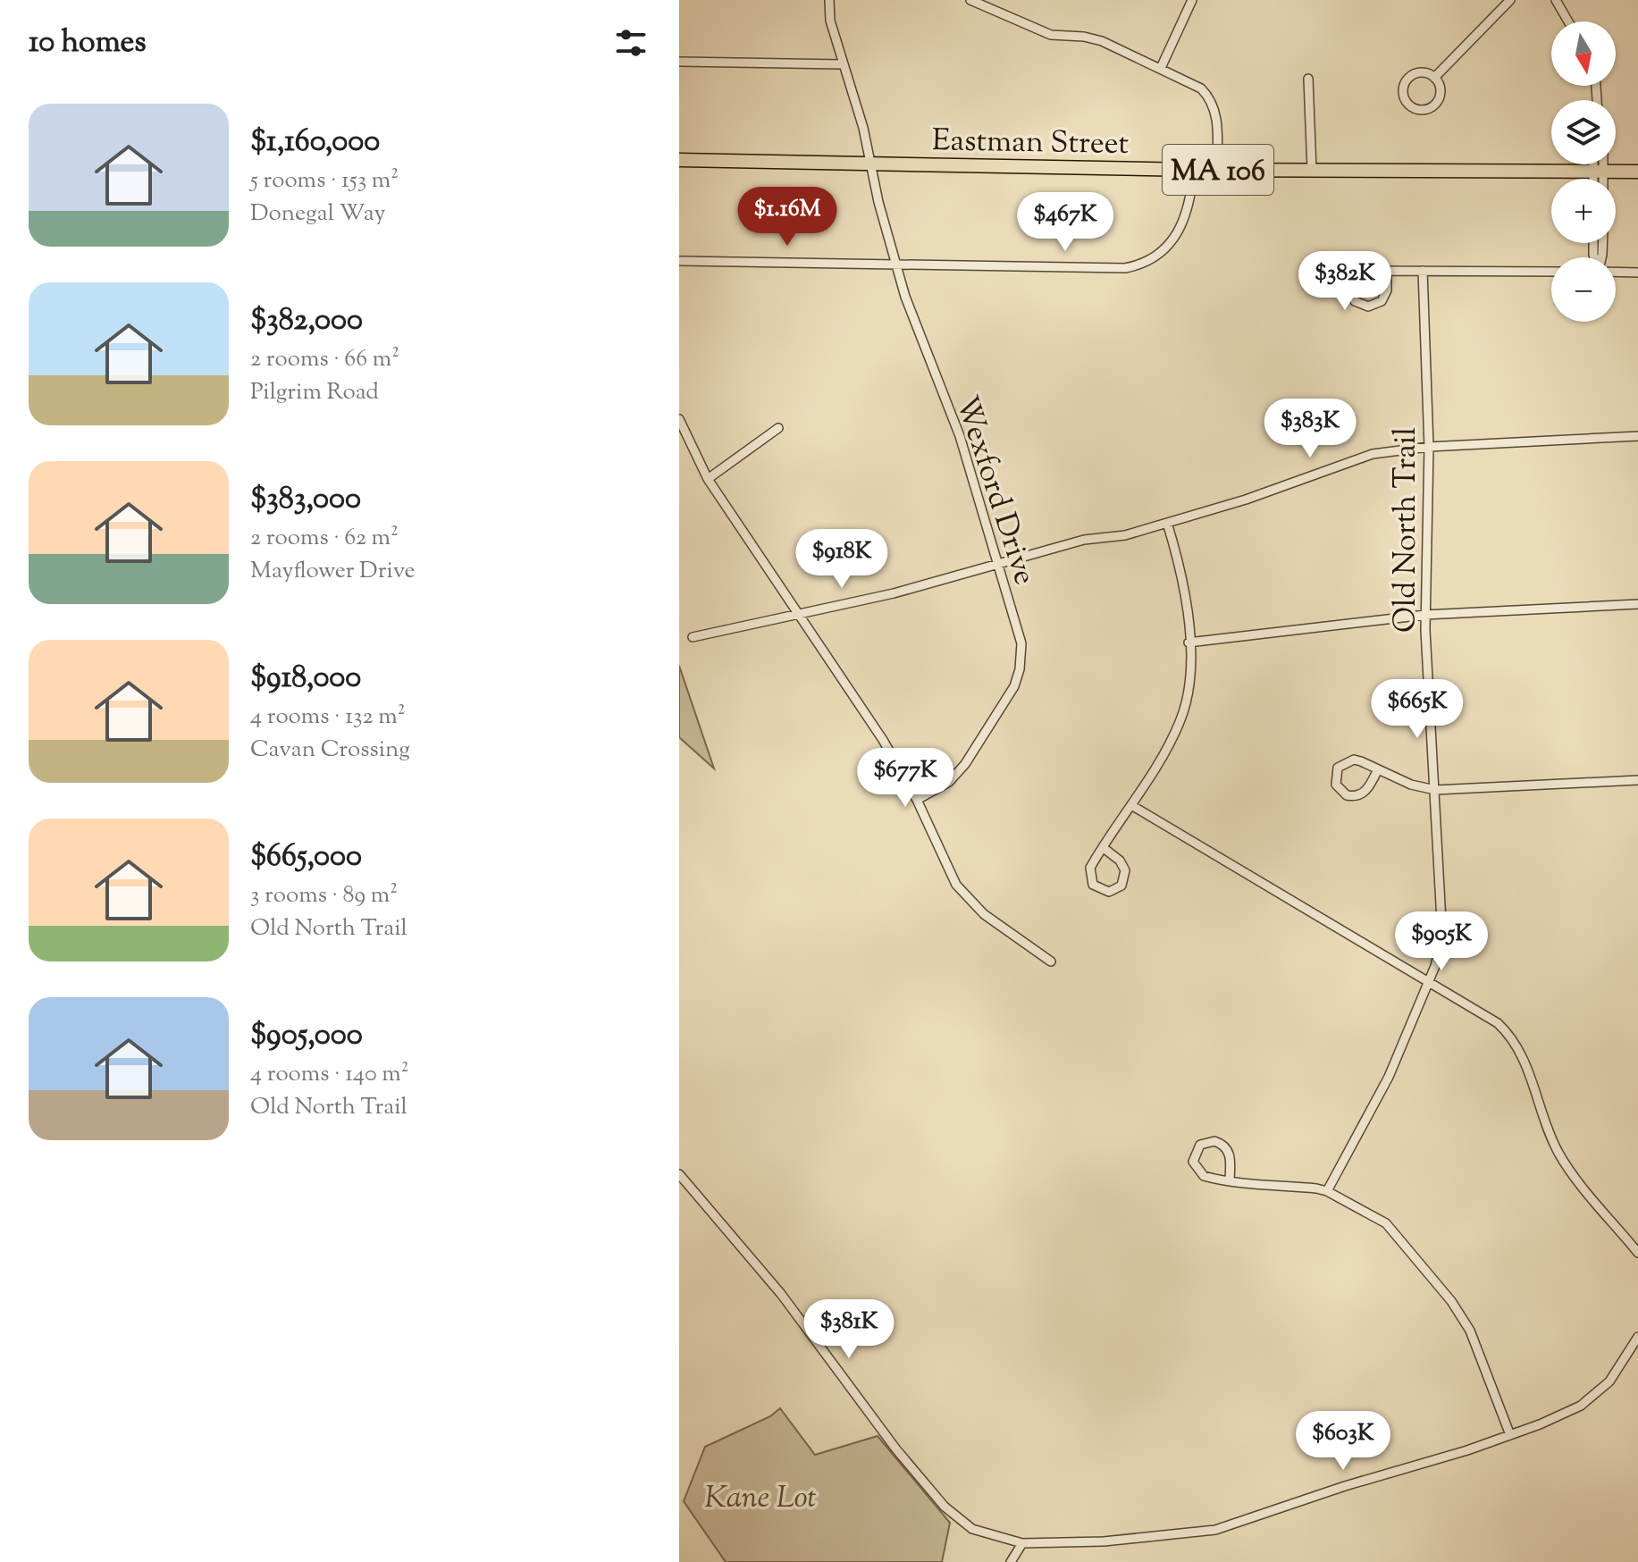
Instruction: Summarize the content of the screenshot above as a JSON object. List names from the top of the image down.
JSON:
{
  "streets": {
    "main road": ["Eastman Street", "MA 106"],
    "street": ["Wexford Drive", "Old North Trail"]
  },
  "crossings": [
    ["Eastman Street", "Wexford Drive"]
  ],
  "parks": ["Kane Lot"],
  "north": "bottom",
  "page": {
    "heading": "10 homes",
    "map_buttons": ["+", "−"],
    "list": [
      {
        "name": "$1,160,000",
        "note": "5 rooms · 153 m² · Donegal Way"
      },
      {
        "name": "$382,000",
        "note": "2 rooms · 66 m² · Pilgrim Road"
      },
      {
        "name": "$383,000",
        "note": "2 rooms · 62 m² · Mayflower Drive"
      },
      {
        "name": "$918,000",
        "note": "4 rooms · 132 m² · Cavan Crossing"
      },
      {
        "name": "$665,000",
        "note": "3 rooms · 89 m² · Old North Trail"
      },
      {
        "name": "$905,000",
        "note": "4 rooms · 140 m² · Old North Trail"
      }
    ],
    "price": [
      "$1.16M",
      "$467K",
      "$382K",
      "$383K",
      "$918K",
      "$665K",
      "$677K",
      "$905K",
      "$381K",
      "$603K"
    ]
  }
}
